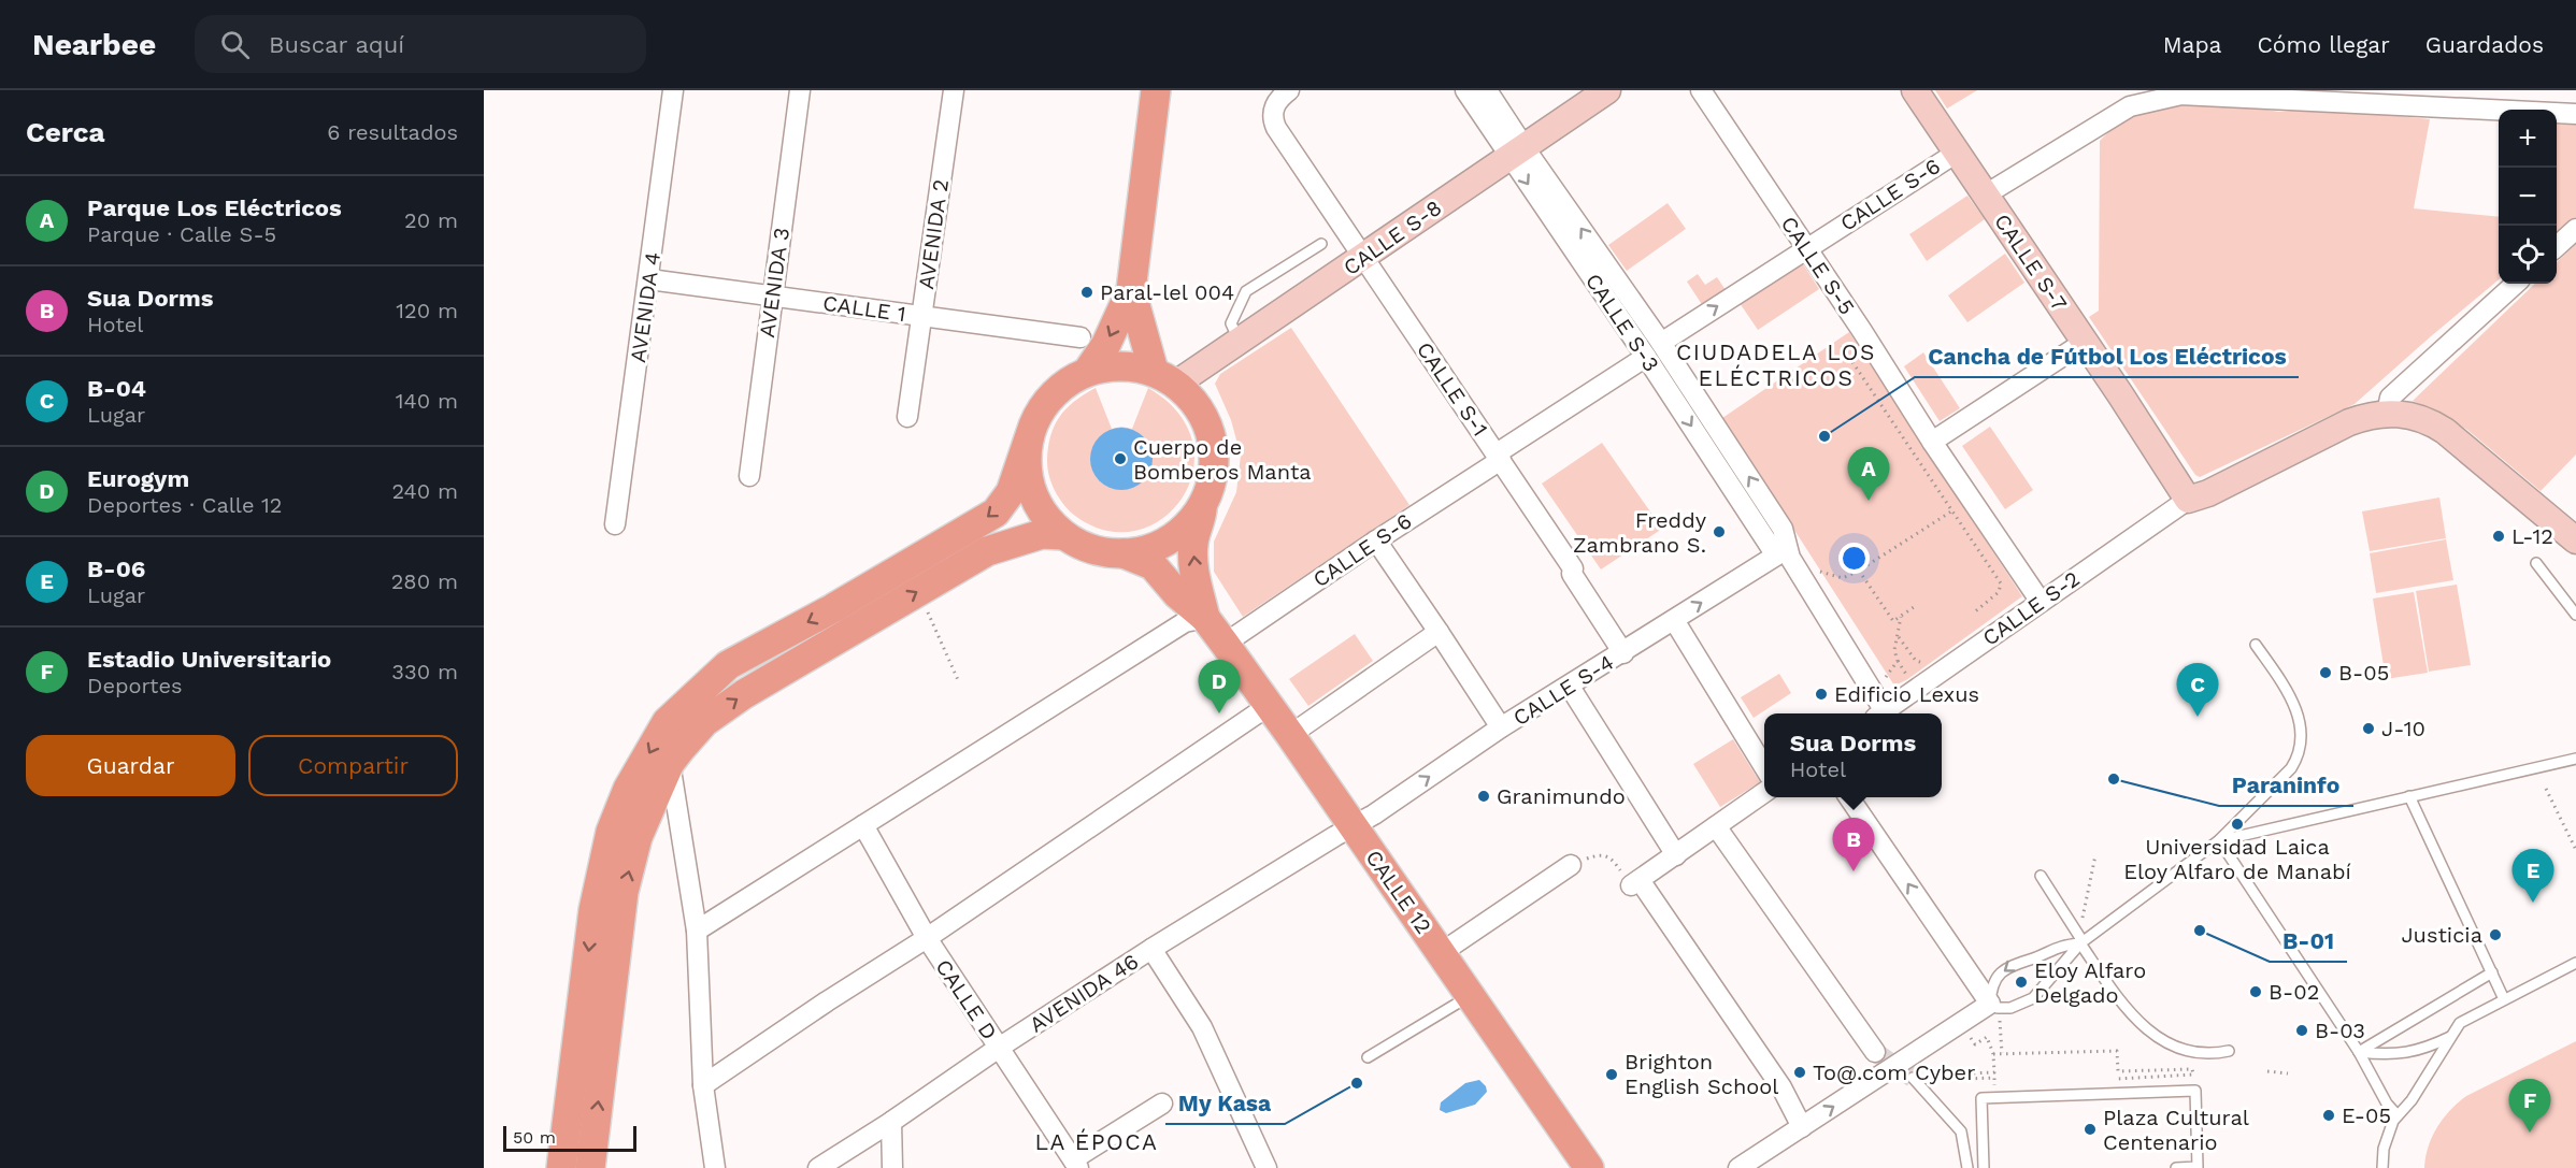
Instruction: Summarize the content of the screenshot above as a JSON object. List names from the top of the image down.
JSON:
{
  "streets": {
    "main road": ["CALLE 12"],
    "street": [
      "CALLE S-6",
      "AVENIDA 2",
      "CALLE S-8",
      "CALLE S-7",
      "CALLE S-5",
      "AVENIDA 3",
      "AVENIDA 4",
      "CALLE 1",
      "CALLE S-3",
      "CALLE S-1",
      "CALLE S-2",
      "CALLE S-4",
      "AVENIDA 46",
      "CALLE D"
    ]
  },
  "crossings": [
    ["CALLE S-6", "CALLE S-7"],
    ["CALLE S-6", "CALLE S-5"],
    ["CALLE S-6", "CALLE S-3"],
    ["CALLE S-6", "CALLE S-1"],
    ["CALLE S-6", "CALLE 12"],
    ["AVENIDA 2", "CALLE 1"],
    ["CALLE S-8", "CALLE S-3"],
    ["CALLE S-8", "CALLE S-1"],
    ["CALLE S-8", "CALLE 12"],
    ["CALLE S-7", "CALLE S-2"],
    ["CALLE S-5", "CALLE S-2"],
    ["AVENIDA 3", "CALLE 1"],
    ["AVENIDA 4", "CALLE 1"],
    ["CALLE S-3", "CALLE S-4"],
    ["CALLE S-1", "CALLE S-4"],
    ["CALLE S-4", "CALLE 12"],
    ["CALLE S-4", "AVENIDA 46"],
    ["CALLE 12", "AVENIDA 46"],
    ["AVENIDA 46", "CALLE D"]
  ],
  "districts": ["CIUDADELA LOS ELÉCTRICOS", "LA ÉPOCA"],
  "places": [
    "Paral-lel 004",
    "Cancha de Fútbol Los Eléctricos",
    "Cuerpo de Bomberos Manta",
    "Freddy Zambrano S.",
    "L-12",
    "B-05",
    "Edificio Lexus",
    "J-10",
    "Paraninfo",
    "Granimundo",
    "Universidad Laica Eloy Alfaro de Manabí",
    "B-01",
    "Justicia",
    "Eloy Alfaro Delgado",
    "B-02",
    "B-03",
    "To@.com Cyber",
    "Brighton English School",
    "My Kasa",
    "E-05",
    "Plaza Cultural Centenario"
  ],
  "scale_bar": "50 m",
  "page": {
    "header": "Nearbee",
    "search": "Buscar aquí",
    "nav": ["Mapa", "Cómo llegar", "Guardados"],
    "heading": ["Cerca", "6 resultados"],
    "map_buttons": ["+", "−"],
    "list": [
      {
        "mark": "A",
        "name": "Parque Los Eléctricos",
        "note": "Parque · Calle S-5",
        "value": "20 m"
      },
      {
        "mark": "B",
        "name": "Sua Dorms",
        "note": "Hotel",
        "value": "120 m"
      },
      {
        "mark": "C",
        "name": "B-04",
        "note": "Lugar",
        "value": "140 m"
      },
      {
        "mark": "D",
        "name": "Eurogym",
        "note": "Deportes · Calle 12",
        "value": "240 m"
      },
      {
        "mark": "E",
        "name": "B-06",
        "note": "Lugar",
        "value": "280 m"
      },
      {
        "mark": "F",
        "name": "Estadio Universitario",
        "note": "Deportes",
        "value": "330 m"
      }
    ],
    "pins": [
      "A",
      "D",
      "C",
      "B",
      "E",
      "F"
    ],
    "popup": ["Sua Dorms", "Hotel"],
    "buttons": ["Guardar", "Compartir"],
    "scale": "50 m"
  }
}
